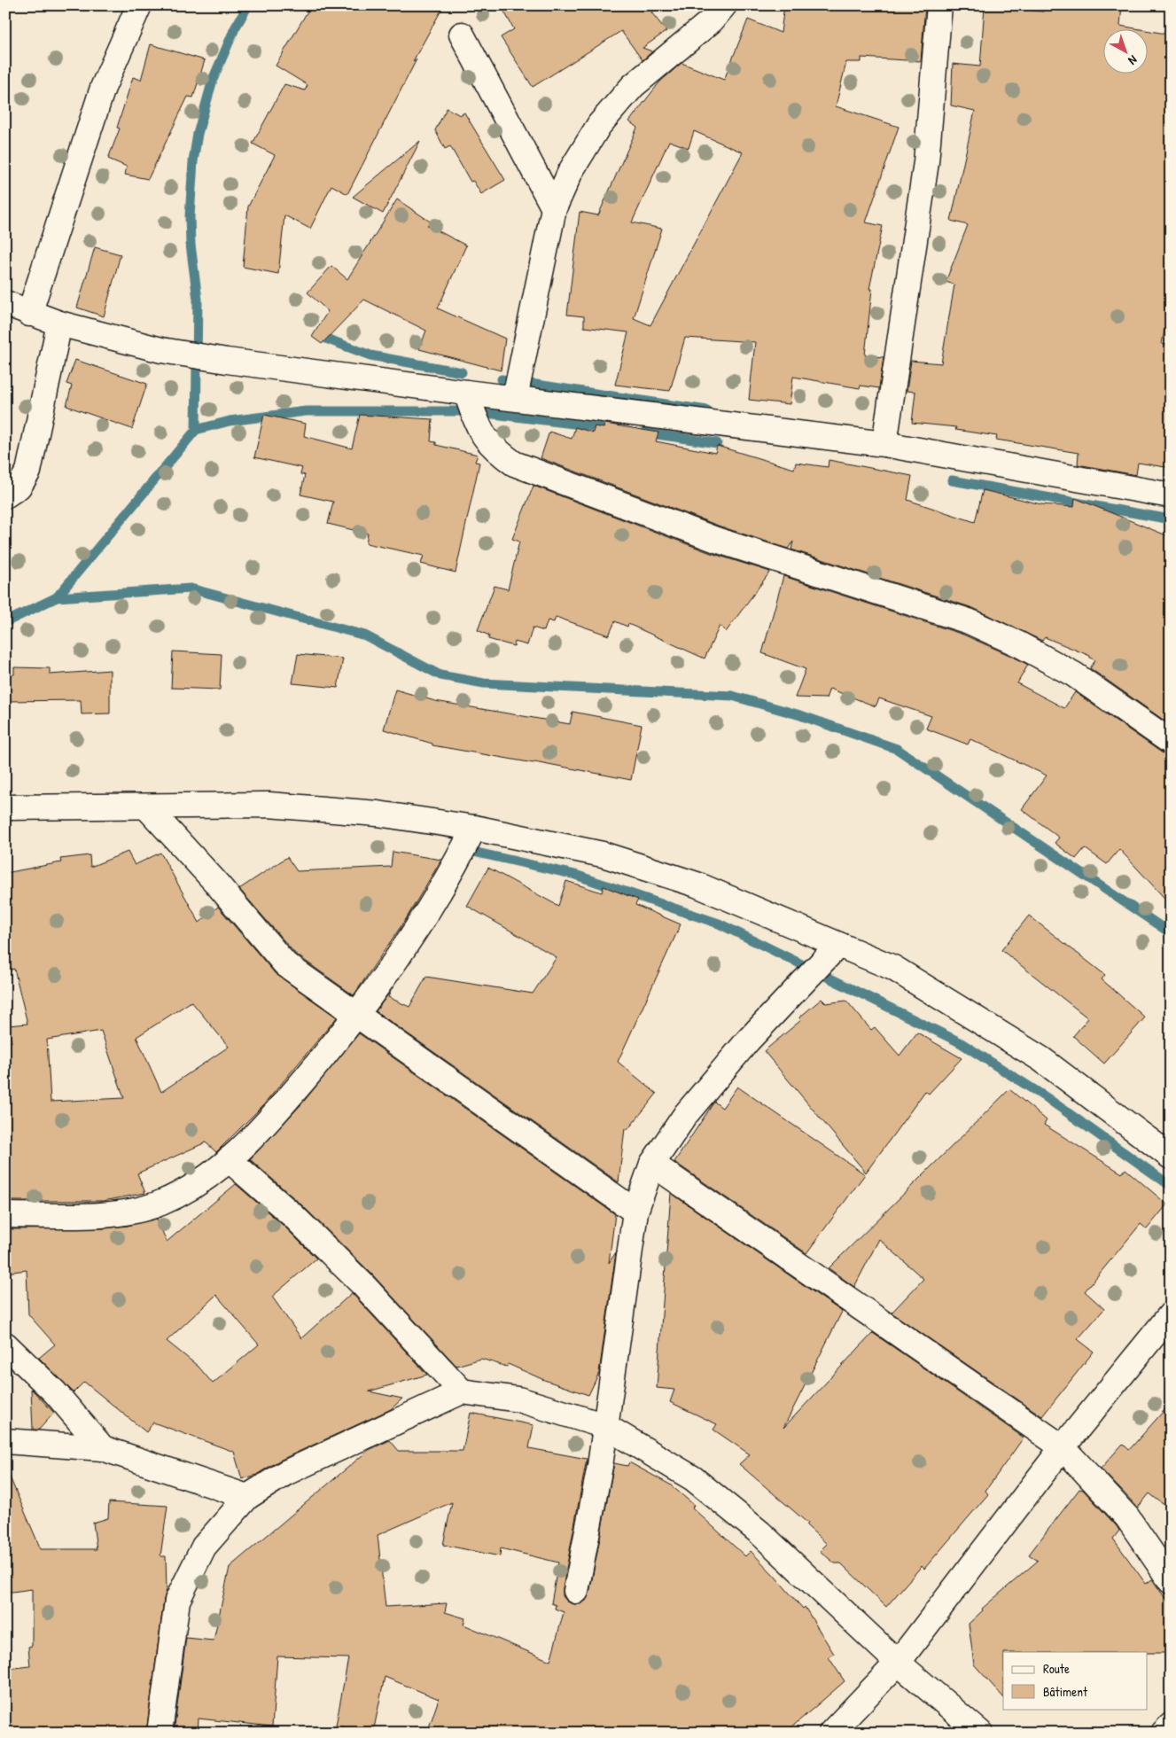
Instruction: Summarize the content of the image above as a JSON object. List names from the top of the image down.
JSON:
{
  "legend": ["Route", "Bâtiment"],
  "north": "bottom right"
}
